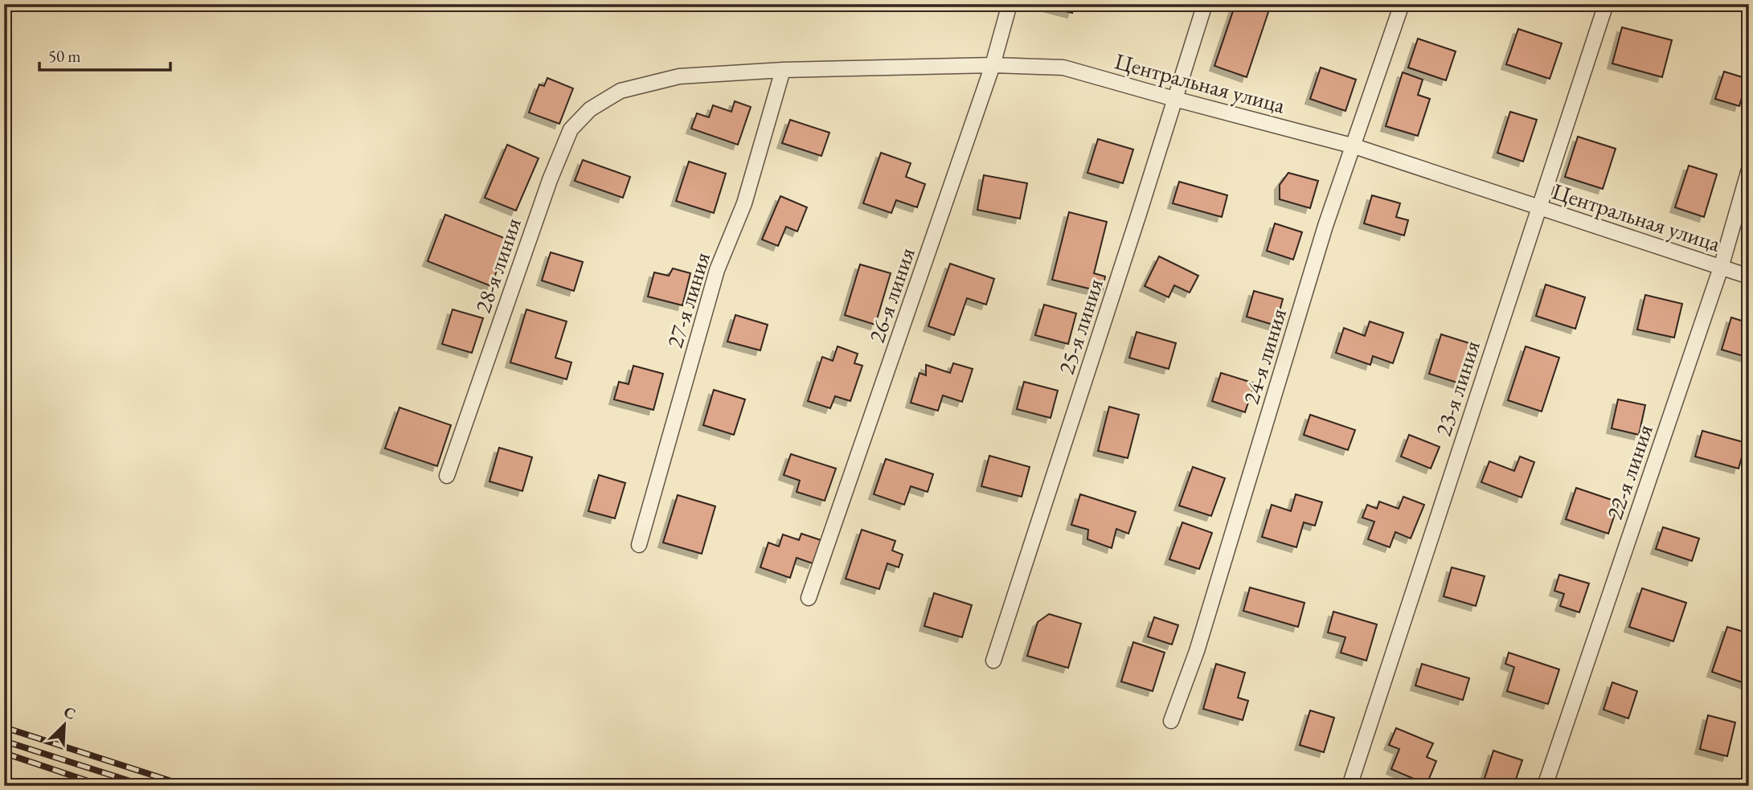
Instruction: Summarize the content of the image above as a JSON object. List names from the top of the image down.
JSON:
{
  "streets": {
    "street": [
      "Центральная улица",
      "28-я линия",
      "26-я линия",
      "27-я линия",
      "25-я линия",
      "24-я линия",
      "23-я линия",
      "22-я линия"
    ]
  },
  "crossings": [
    ["Центральная улица", "28-я линия"],
    ["Центральная улица", "26-я линия"],
    ["Центральная улица", "27-я линия"],
    ["Центральная улица", "25-я линия"],
    ["Центральная улица", "24-я линия"],
    ["Центральная улица", "23-я линия"],
    ["Центральная улица", "22-я линия"]
  ],
  "scale_bar": "50 m",
  "north": "top right"
}
